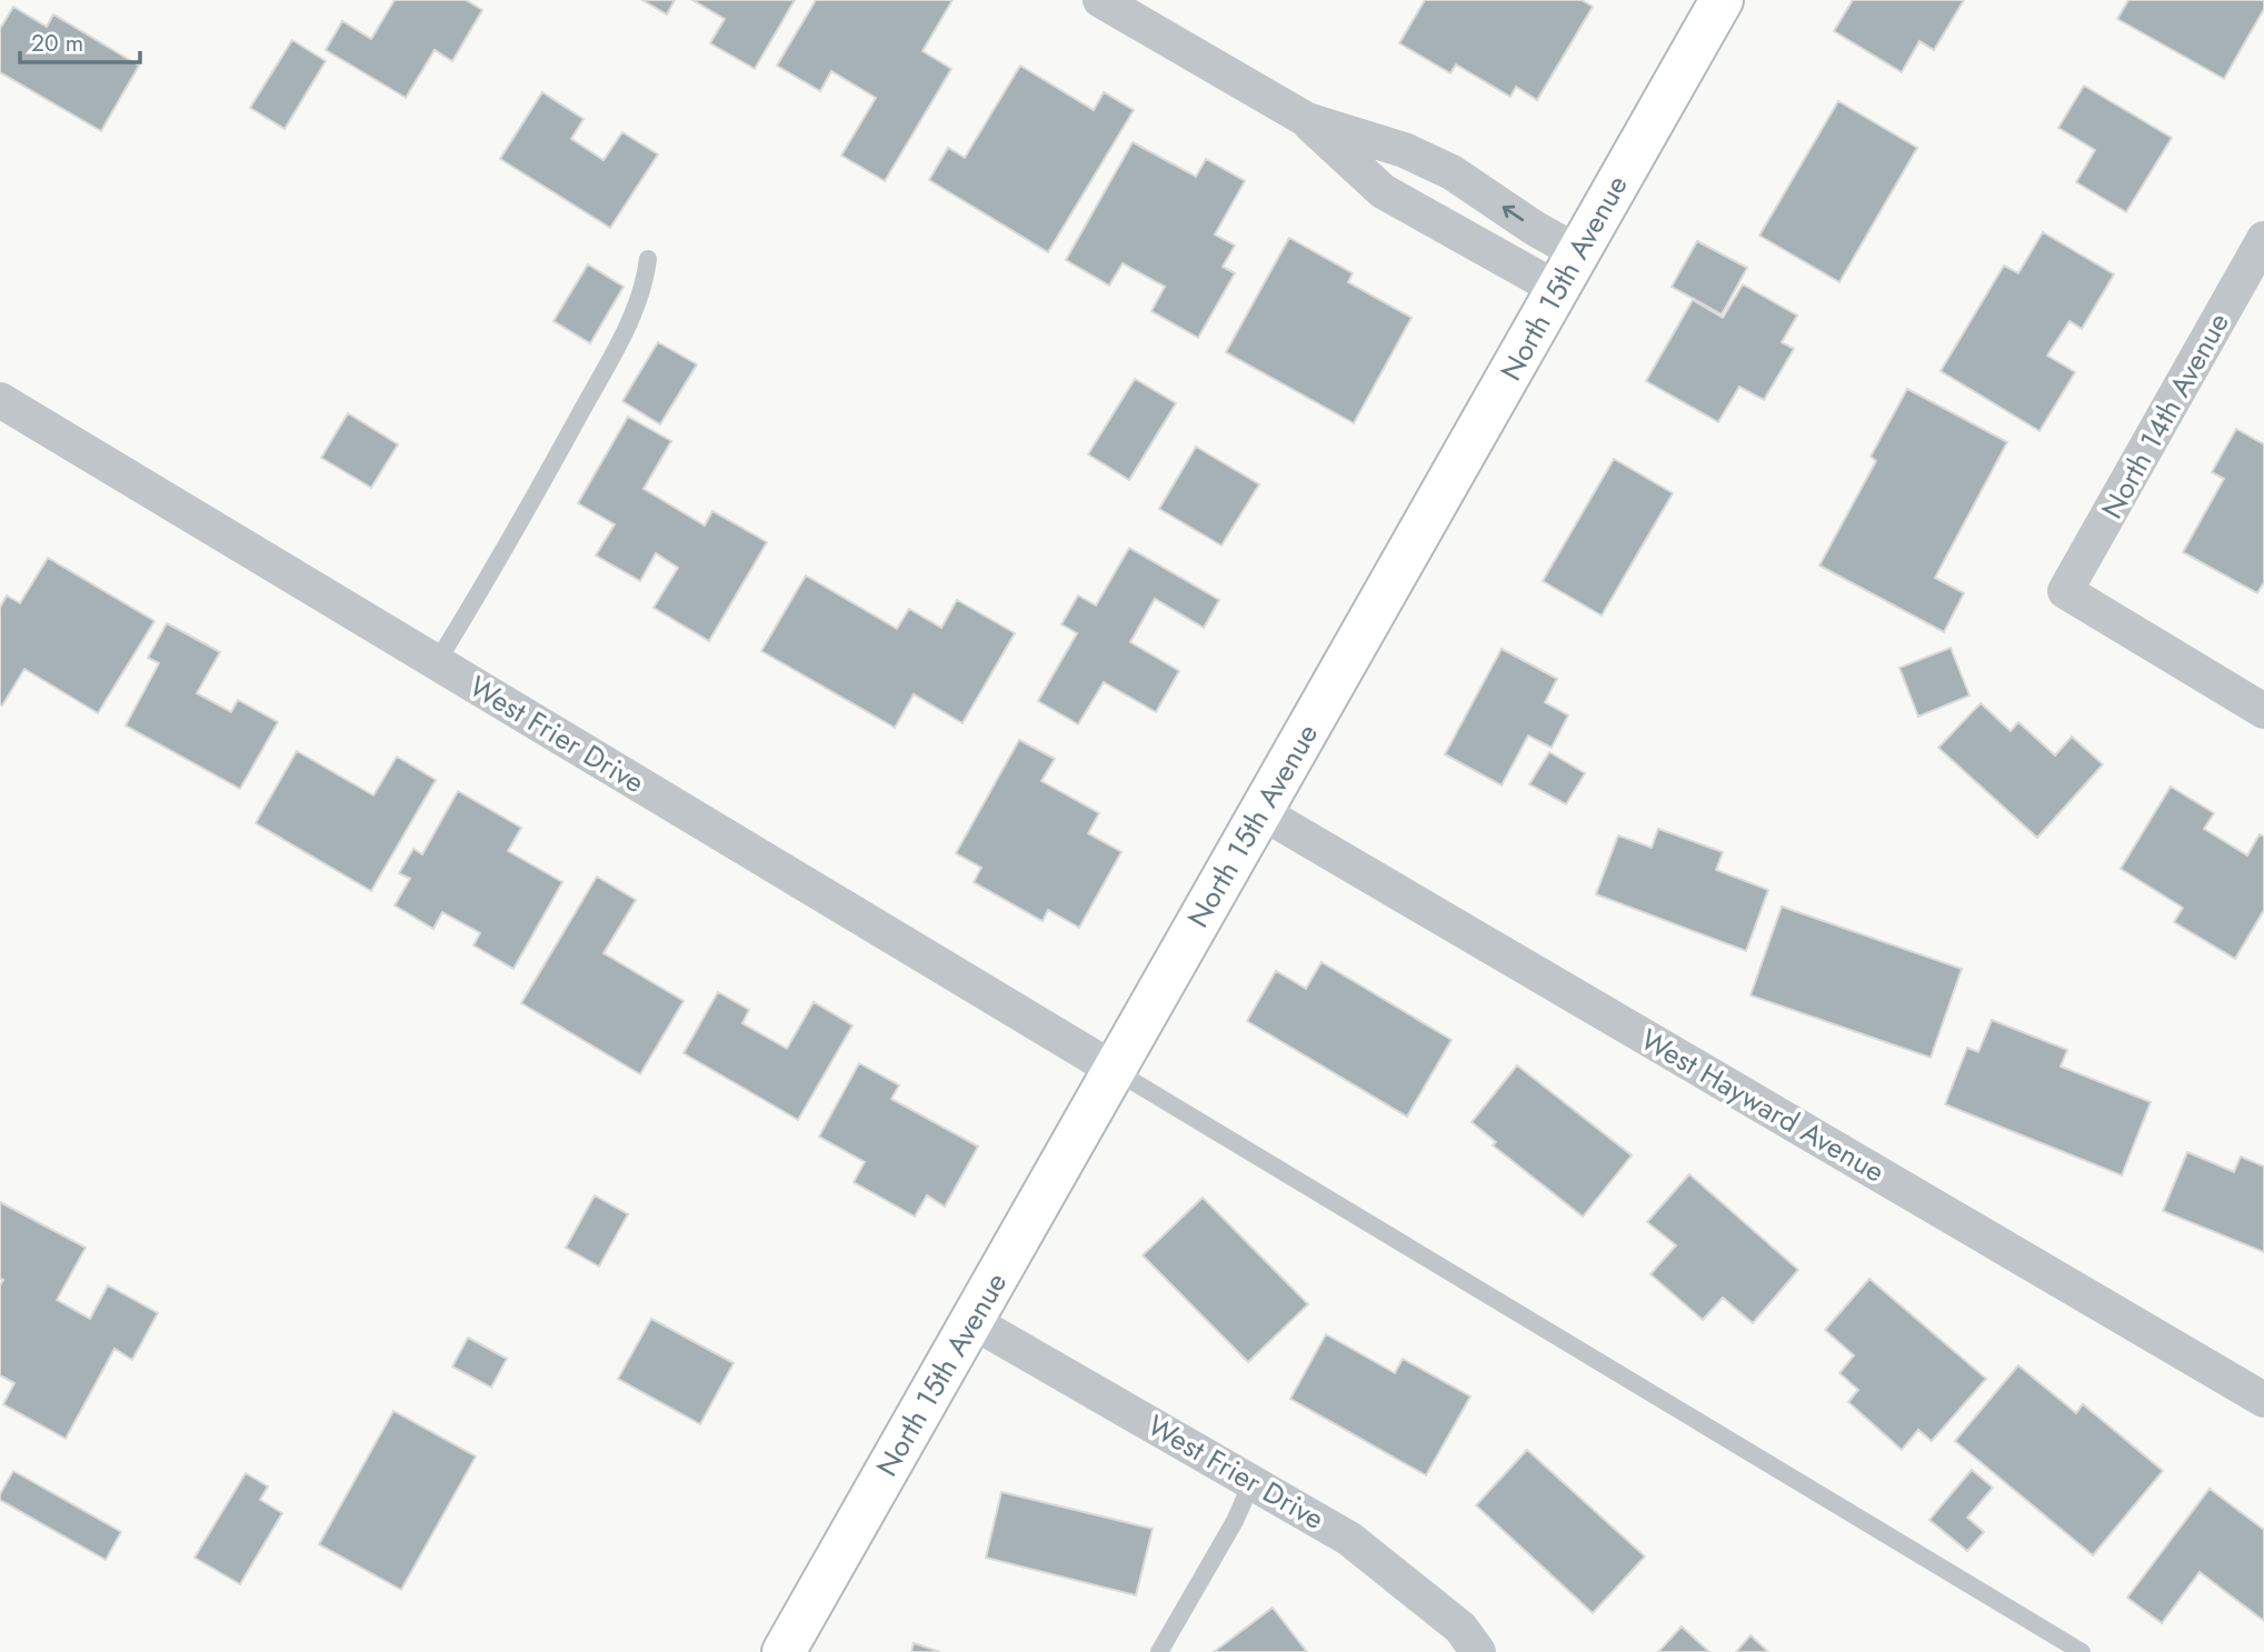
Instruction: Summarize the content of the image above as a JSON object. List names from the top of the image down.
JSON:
{
  "streets": {
    "street": [
      "North 15th Avenue",
      "North 14th Avenue",
      "West Frier Drive",
      "West Hayward Avenue"
    ]
  },
  "crossings": [
    ["North 15th Avenue", "West Frier Drive"],
    ["North 15th Avenue", "West Hayward Avenue"]
  ],
  "scale_bar": "20 m"
}
